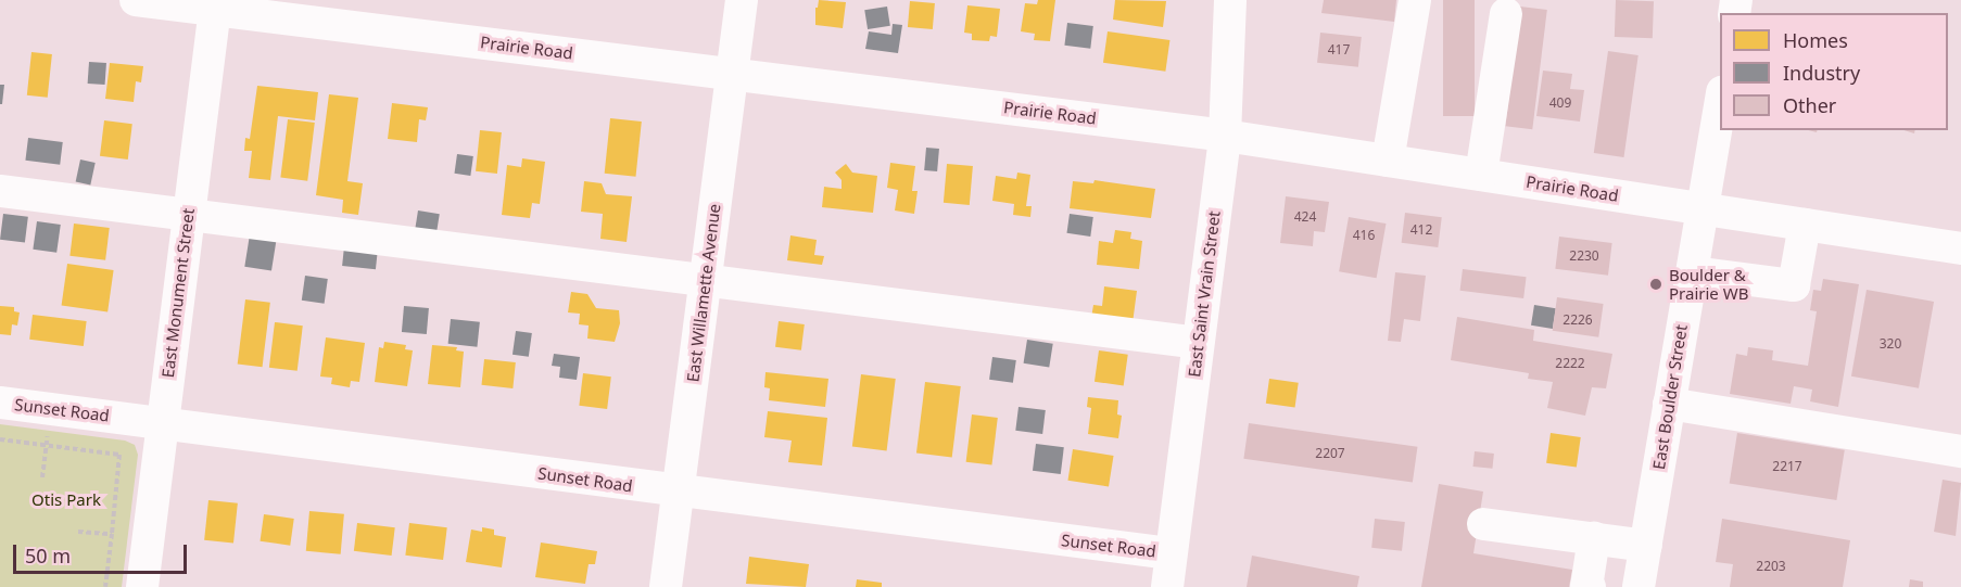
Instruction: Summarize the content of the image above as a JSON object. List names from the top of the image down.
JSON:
{
  "streets": {
    "street": [
      "Prairie Road",
      "East Monument Street",
      "East Willamette Avenue",
      "East Saint Vrain Street",
      "East Boulder Street",
      "Sunset Road"
    ]
  },
  "crossings": [
    ["Prairie Road", "East Monument Street"],
    ["Prairie Road", "East Willamette Avenue"],
    ["Prairie Road", "East Saint Vrain Street"],
    ["Prairie Road", "East Boulder Street"],
    ["East Monument Street", "Sunset Road"],
    ["East Willamette Avenue", "Sunset Road"],
    ["East Saint Vrain Street", "Sunset Road"]
  ],
  "parks": ["Otis Park"],
  "places": ["Boulder & Prairie WB"],
  "house_numbers": [
    "417",
    "409",
    "424",
    "412",
    "416",
    "2230",
    "2226",
    "320",
    "2222",
    "2207",
    "2217",
    "2203"
  ],
  "legend": ["Homes", "Industry", "Other"],
  "scale_bar": "50 m"
}
